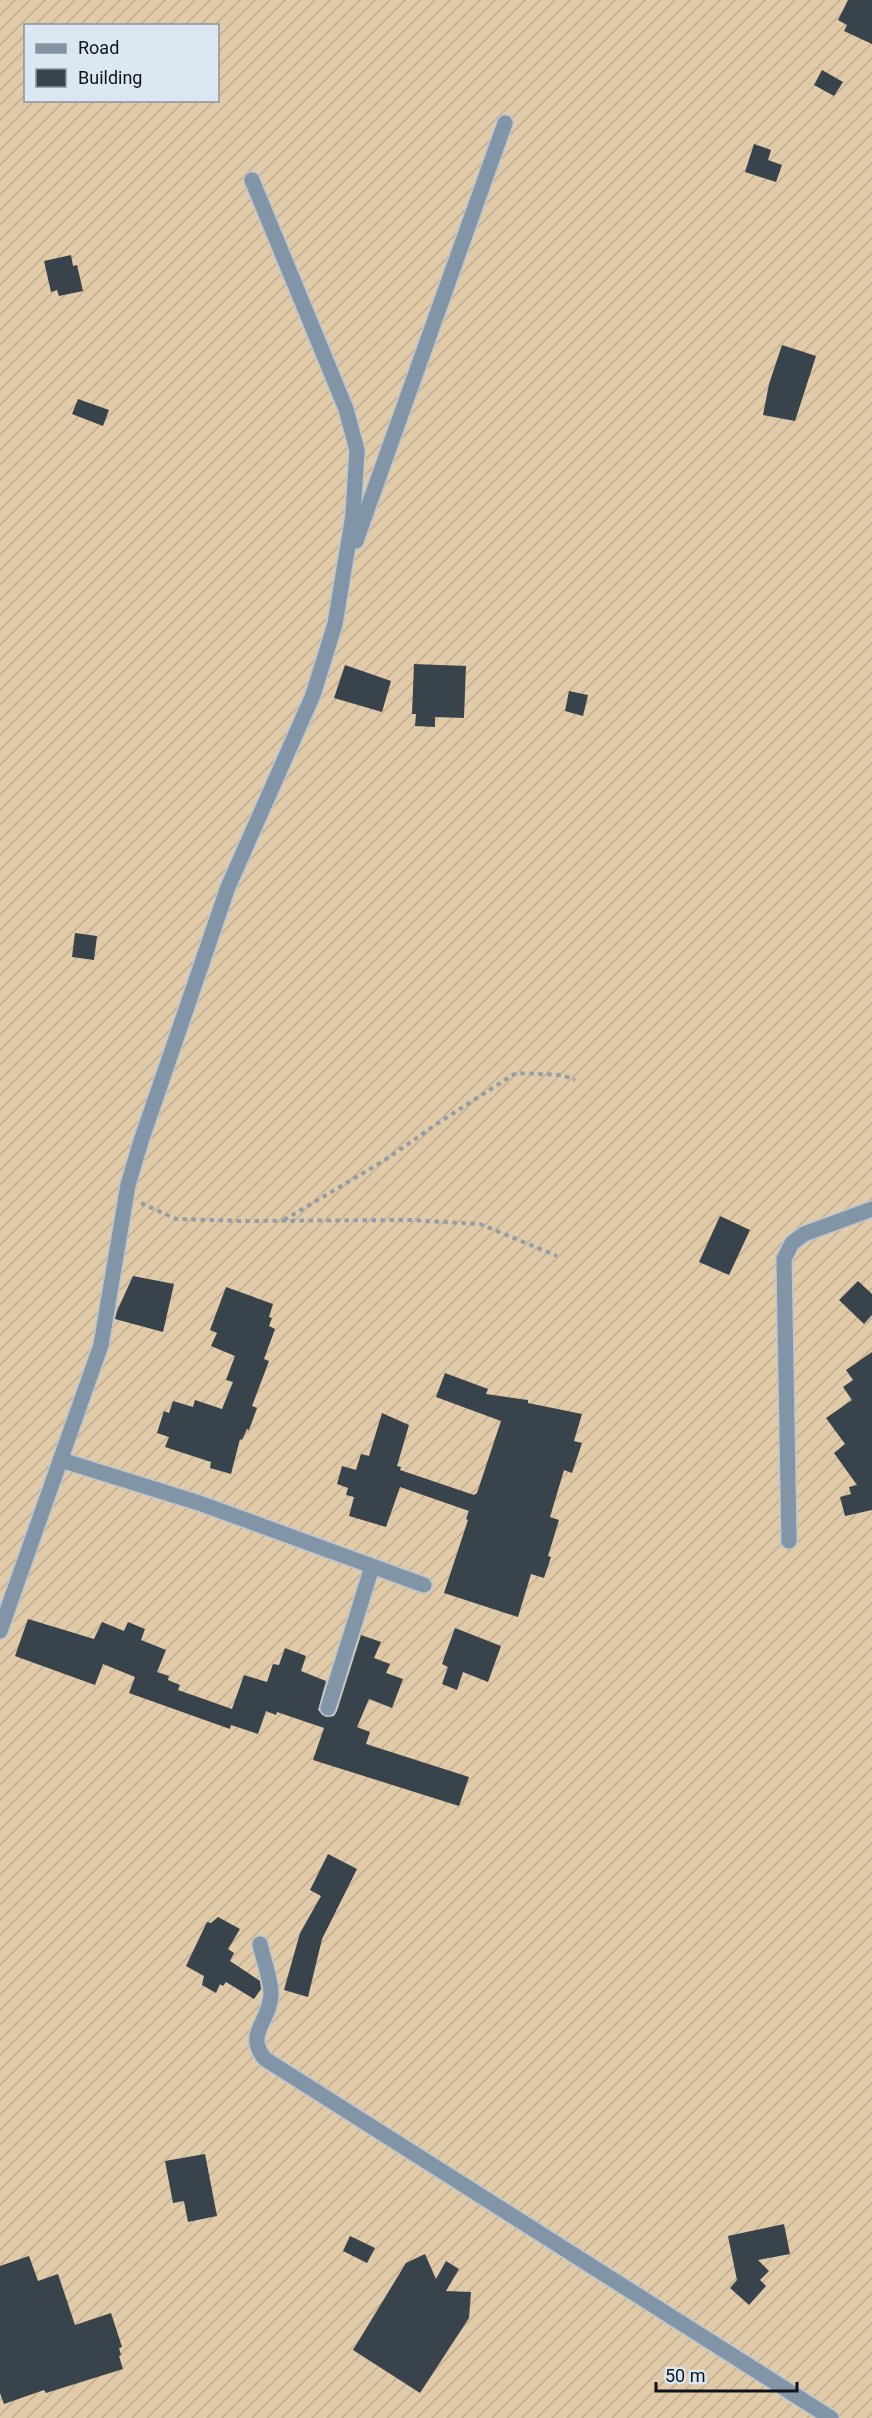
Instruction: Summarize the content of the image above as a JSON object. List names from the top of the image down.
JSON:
{
  "legend": ["Road", "Building"],
  "scale_bar": "50 m"
}
